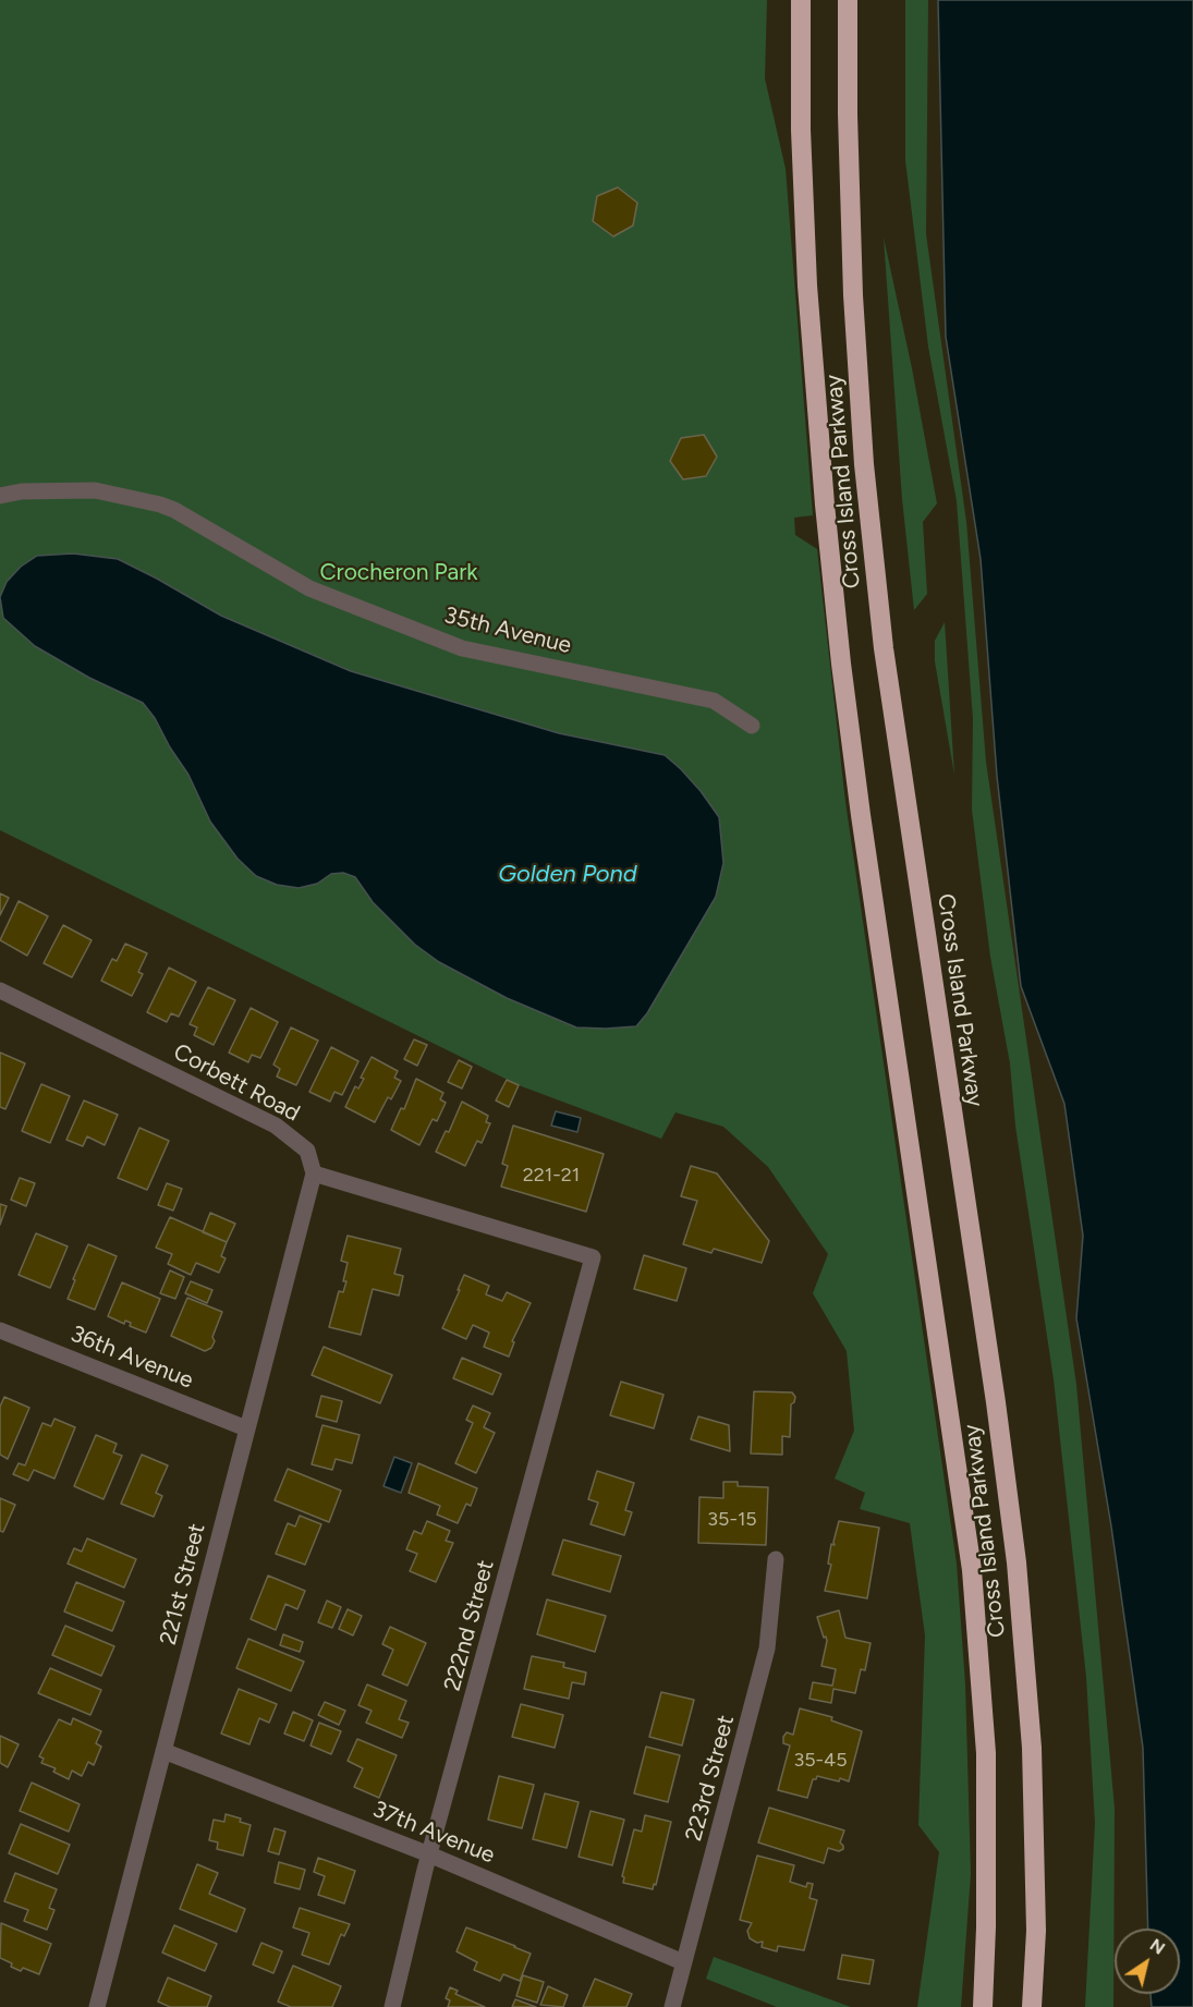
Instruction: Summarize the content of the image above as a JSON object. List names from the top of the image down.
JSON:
{
  "streets": {
    "highway": ["Cross Island Parkway"],
    "street": [
      "35th Avenue",
      "Corbett Road",
      "36th Avenue",
      "221st Street",
      "222nd Street",
      "223rd Street",
      "37th Avenue"
    ]
  },
  "crossings": [
    ["Corbett Road", "221st Street"],
    ["Corbett Road", "222nd Street"],
    ["36th Avenue", "221st Street"],
    ["221st Street", "222nd Street"],
    ["221st Street", "37th Avenue"],
    ["222nd Street", "37th Avenue"],
    ["223rd Street", "37th Avenue"]
  ],
  "water": ["Golden Pond"],
  "parks": ["Crocheron Park"],
  "house_numbers": ["221-21", "35-15", "35-45"],
  "north": "top right"
}
